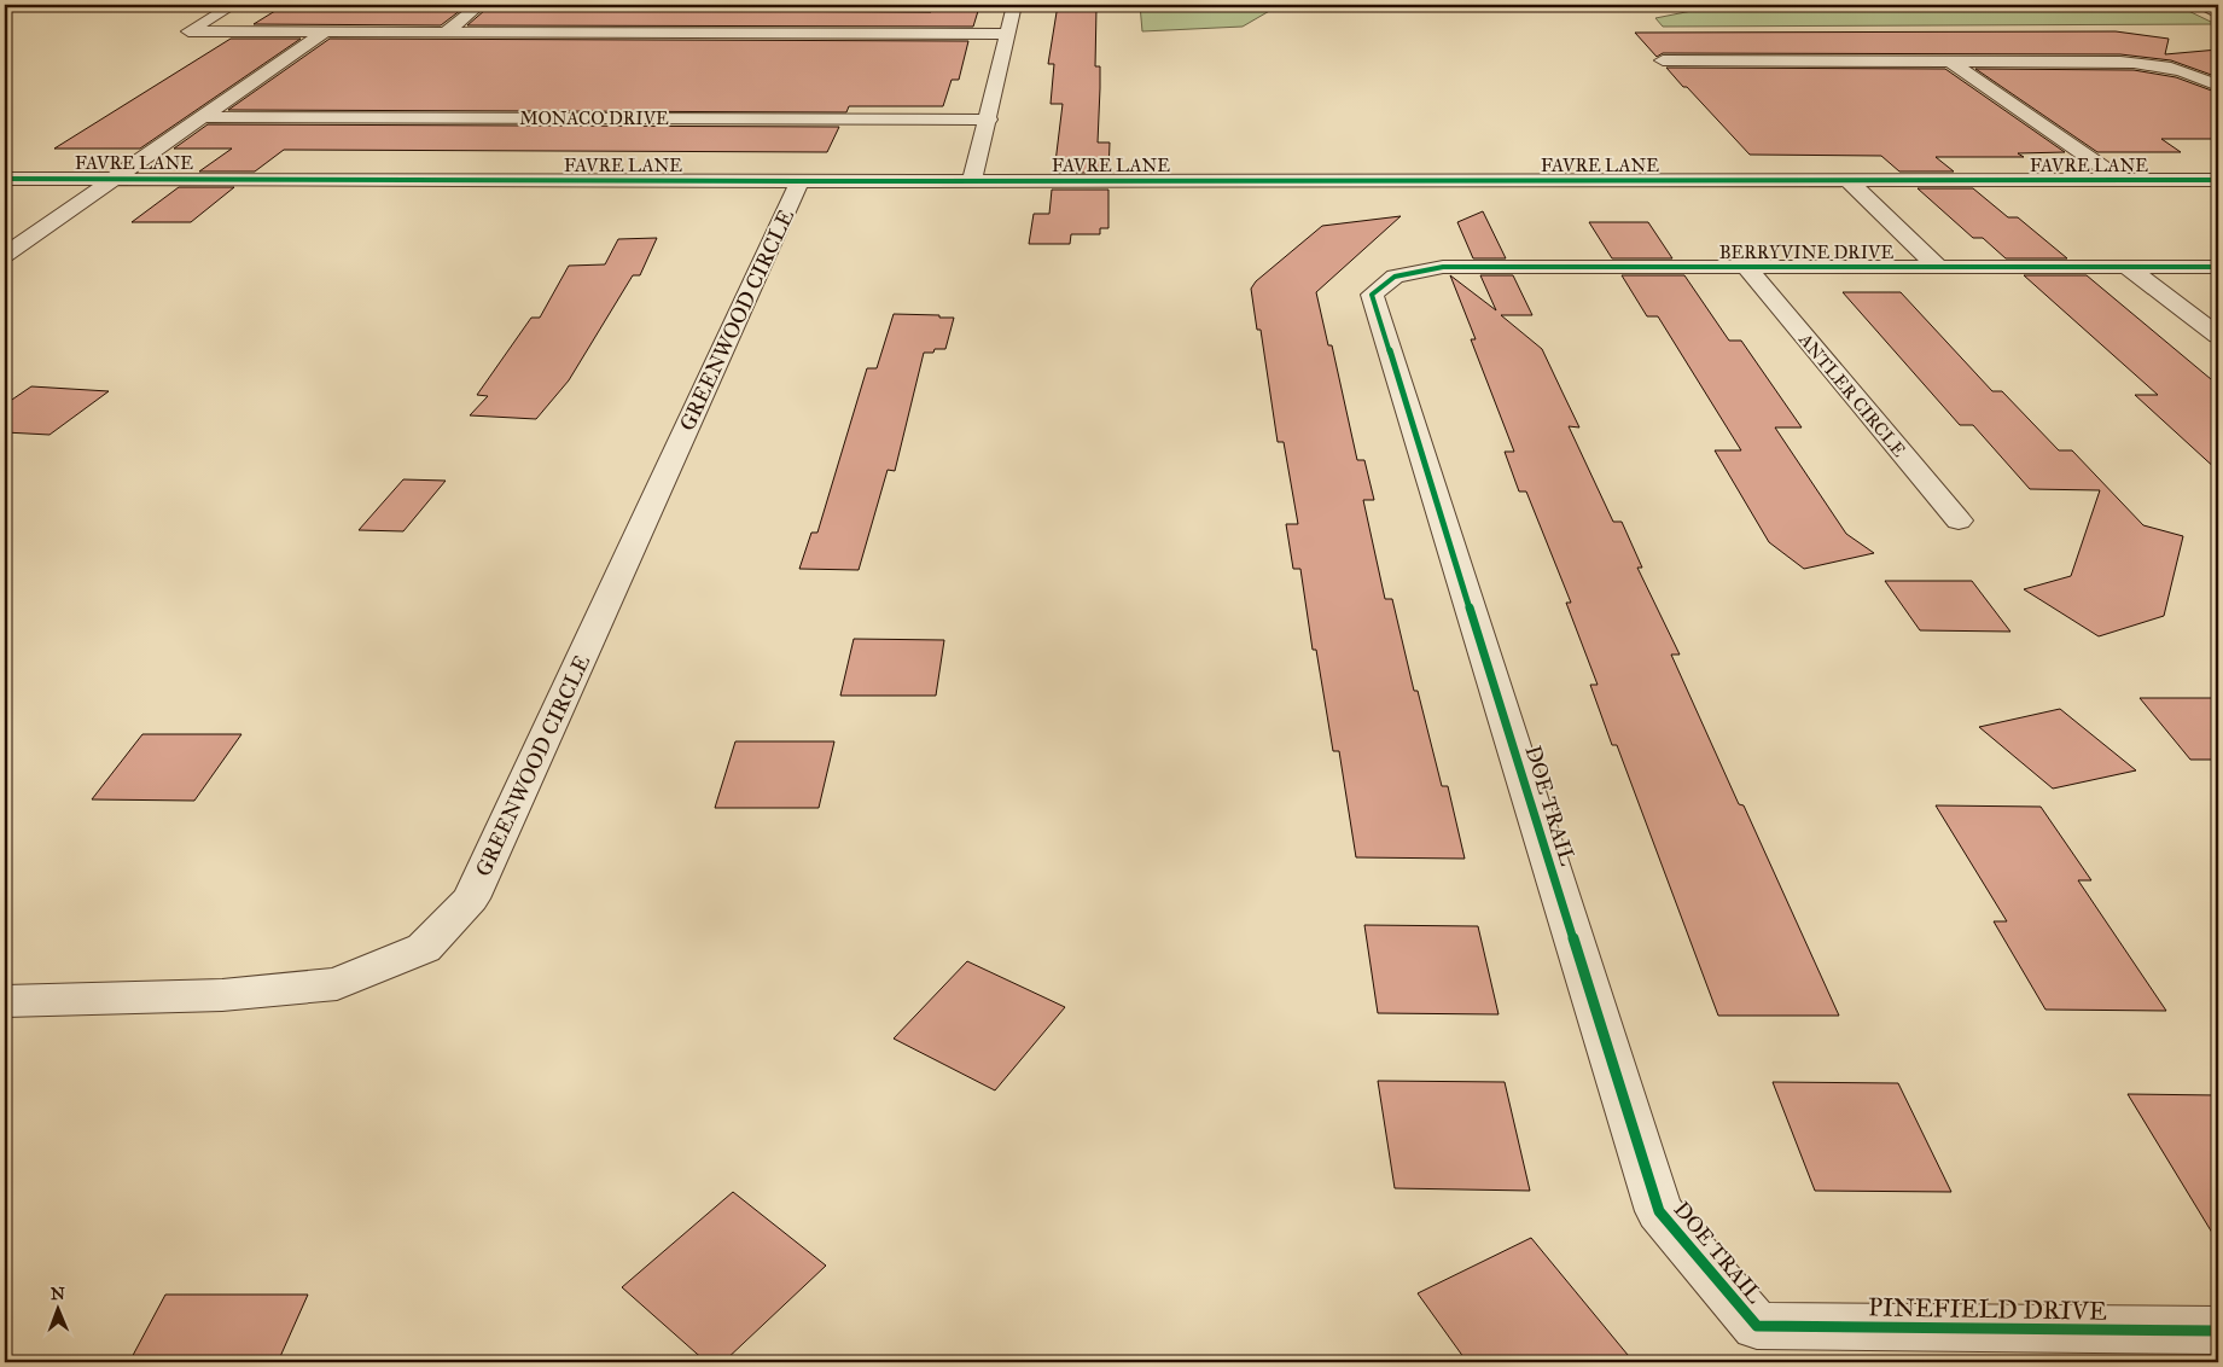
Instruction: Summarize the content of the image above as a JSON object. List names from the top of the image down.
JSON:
{
  "streets": {
    "street": [
      "MONACO DRIVE",
      "FAVRE LANE",
      "BERRYVINE DRIVE",
      "GREENWOOD CIRCLE",
      "ANTLER CIRCLE",
      "DOE TRAIL",
      "PINEFIELD DRIVE"
    ]
  },
  "crossings": [
    ["FAVRE LANE", "GREENWOOD CIRCLE"],
    ["BERRYVINE DRIVE", "ANTLER CIRCLE"],
    ["BERRYVINE DRIVE", "DOE TRAIL"],
    ["DOE TRAIL", "PINEFIELD DRIVE"]
  ],
  "north": "top"
}
